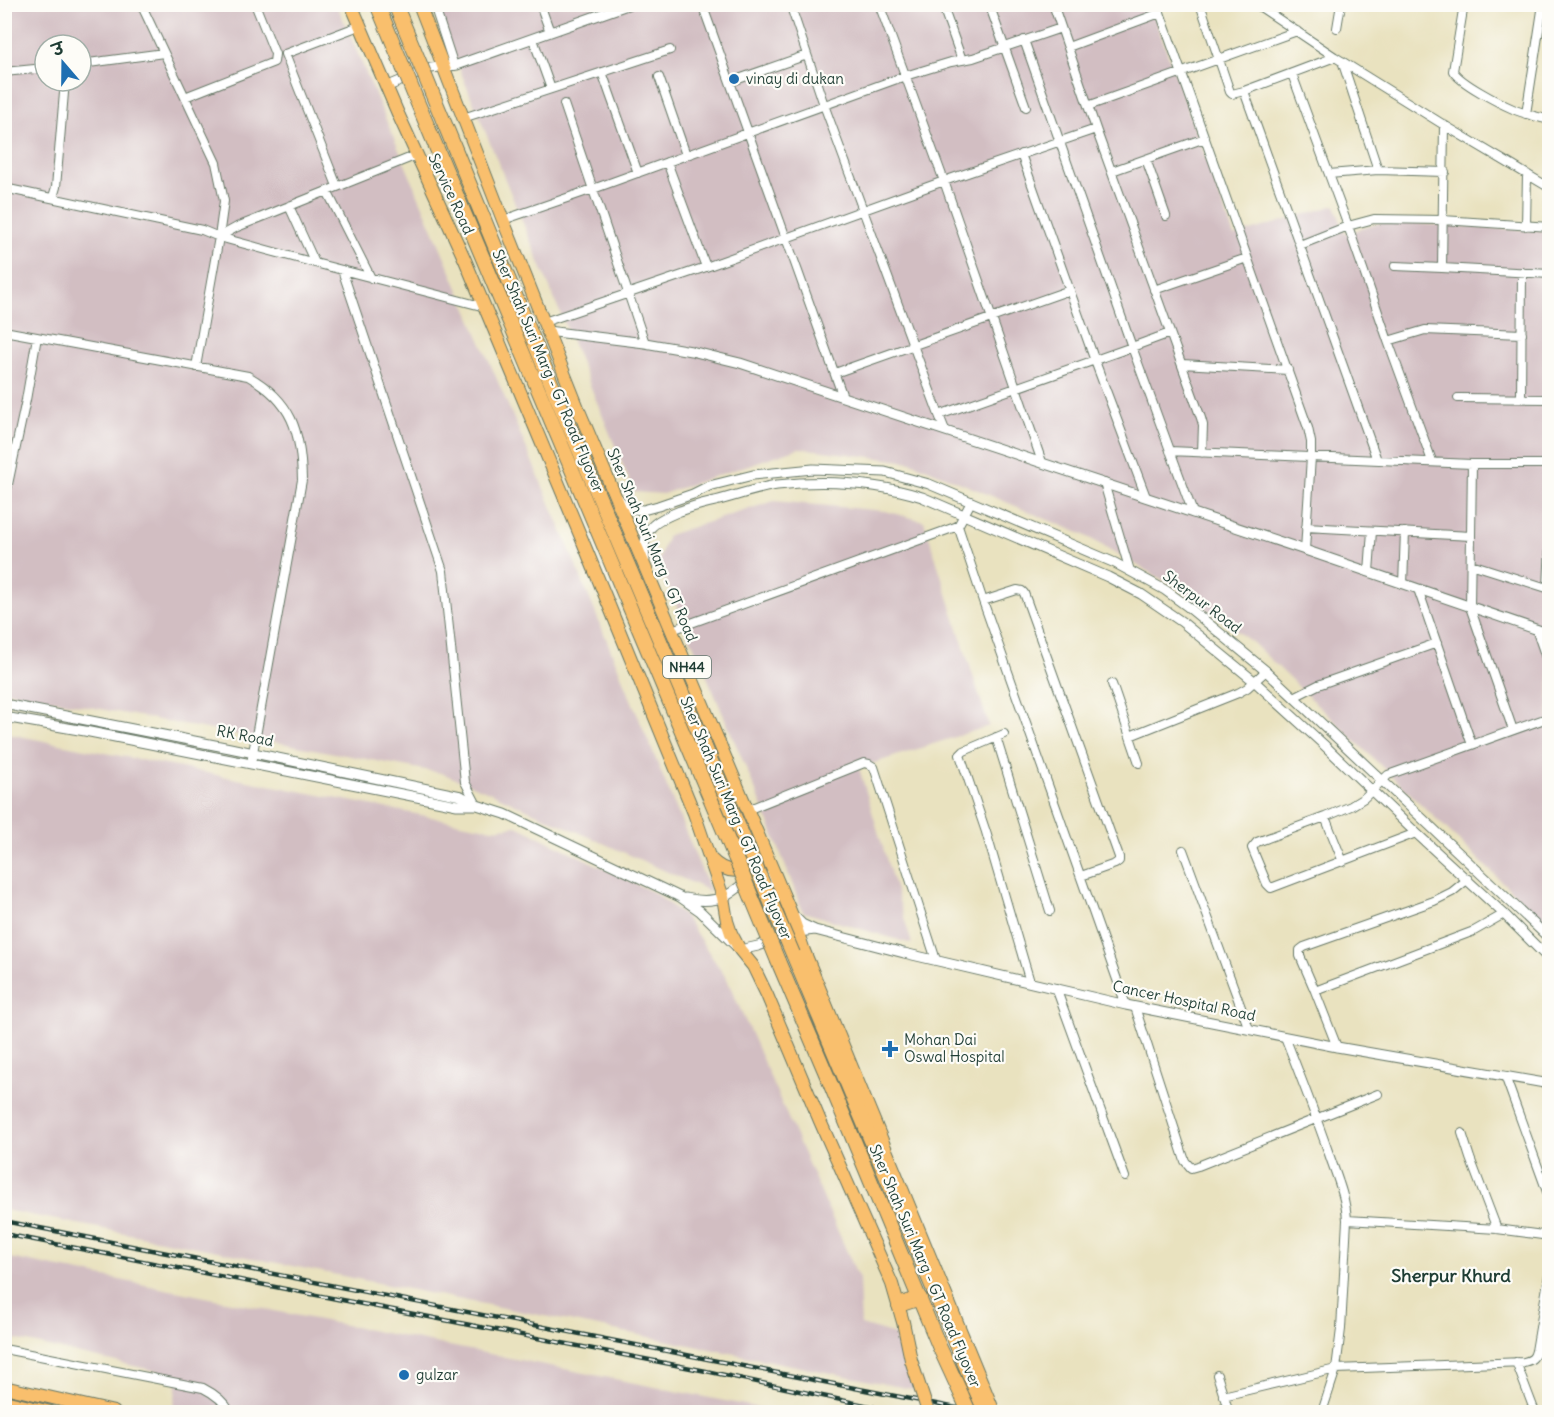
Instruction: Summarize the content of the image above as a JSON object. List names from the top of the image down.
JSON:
{
  "streets": {
    "highway": ["Sher Shah Suri Marg - GT Road Flyover", "NH44"],
    "main road": ["Service Road", "Sher Shah Suri Marg - GT Road"],
    "street": ["Sherpur Road", "RK Road", "Cancer Hospital Road"]
  },
  "crossings": [
    ["Service Road", "NH44"],
    ["Sher Shah Suri Marg - GT Road Flyover", "Sher Shah Suri Marg - GT Road"],
    ["Sher Shah Suri Marg - GT Road", "Sherpur Road"],
    ["Sher Shah Suri Marg - GT Road", "NH44"]
  ],
  "districts": ["Sherpur Khurd"],
  "places": {
    "other": ["vinay di dukan", "gulzar"],
    "health": ["Mohan Dai Oswal Hospital"]
  },
  "north": "top"
}
